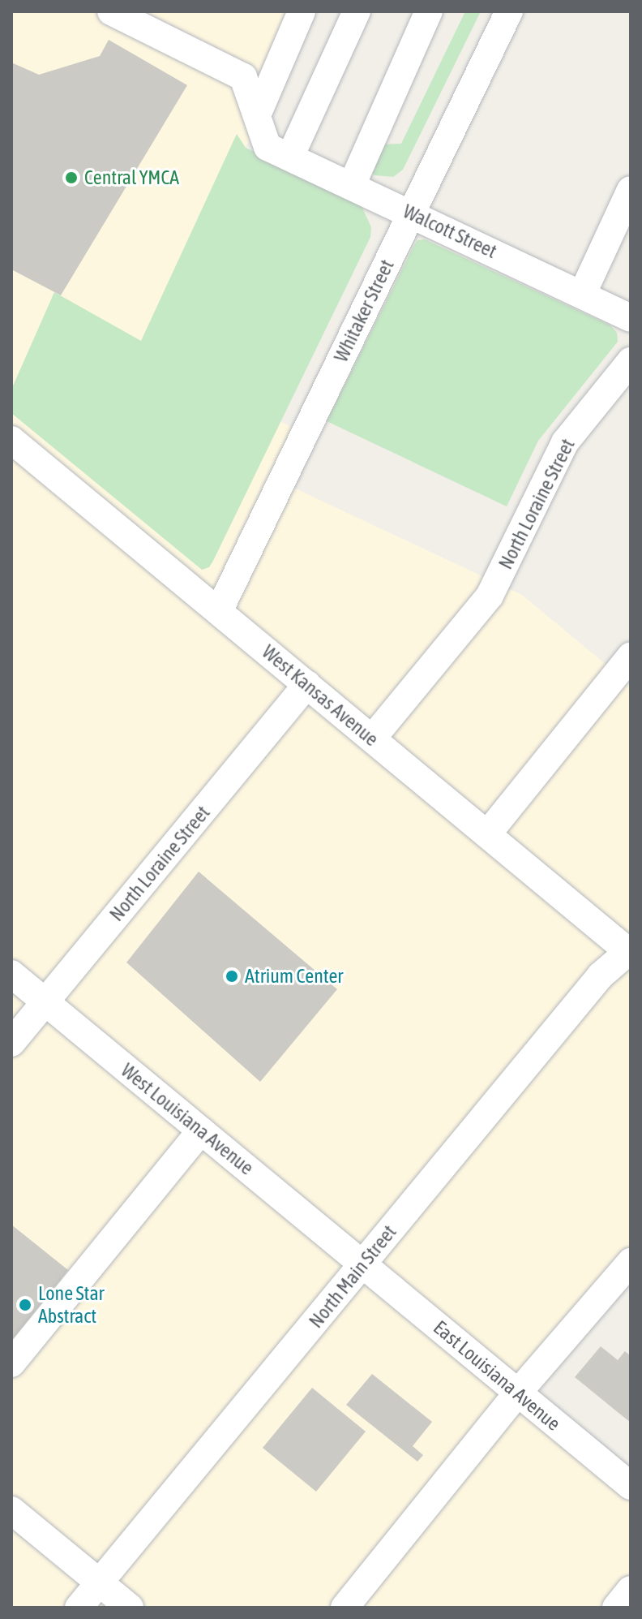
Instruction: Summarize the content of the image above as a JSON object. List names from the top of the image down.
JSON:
{
  "streets": {
    "street": [
      "Walcott Street",
      "Whitaker Street",
      "North Loraine Street",
      "West Kansas Avenue",
      "West Louisiana Avenue",
      "North Main Street",
      "East Louisiana Avenue"
    ]
  },
  "crossings": [
    ["Walcott Street", "Whitaker Street"],
    ["Whitaker Street", "West Kansas Avenue"],
    ["North Loraine Street", "West Kansas Avenue"],
    ["North Loraine Street", "West Louisiana Avenue"],
    ["West Kansas Avenue", "North Main Street"],
    ["West Louisiana Avenue", "North Main Street"],
    ["West Louisiana Avenue", "East Louisiana Avenue"],
    ["North Main Street", "East Louisiana Avenue"]
  ],
  "places": ["Central YMCA", "Atrium Center", "Lone Star Abstract"]
}
